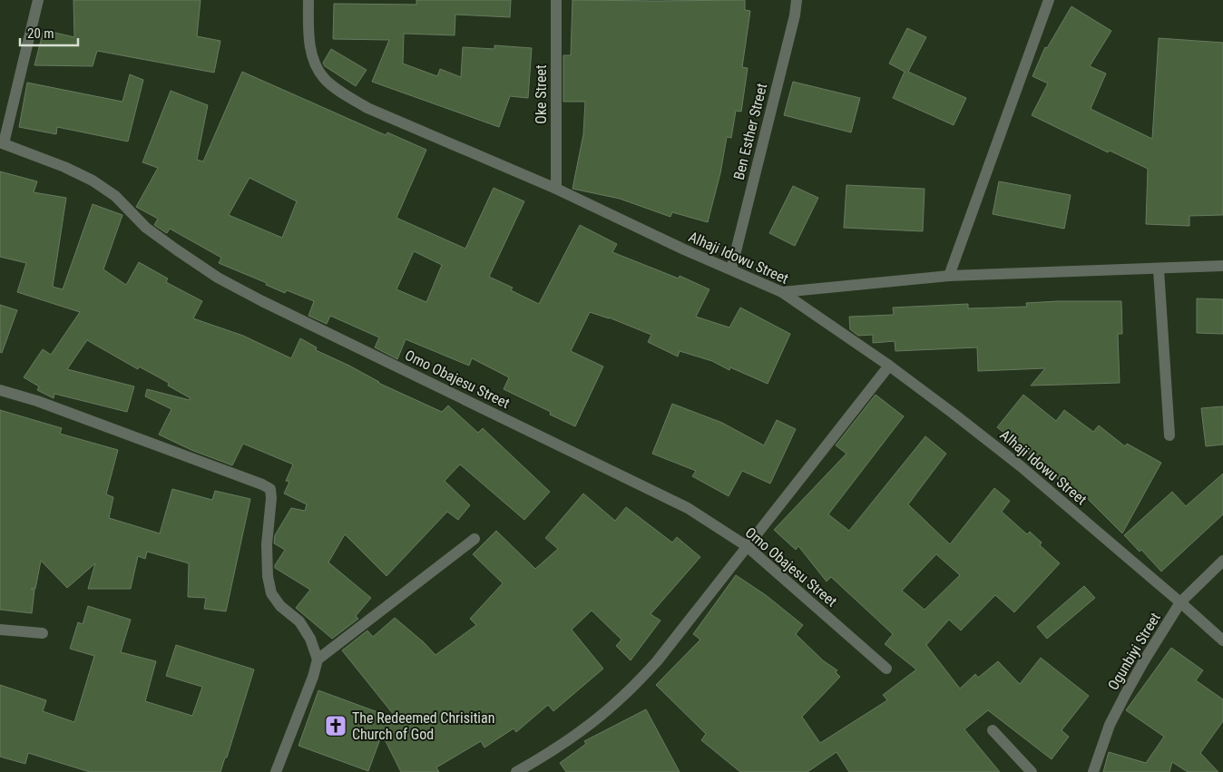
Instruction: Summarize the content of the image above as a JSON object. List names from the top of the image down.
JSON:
{
  "streets": {
    "street": [
      "Oke Street",
      "Ben Esther Street",
      "Alhaji Idowu Street",
      "Omo Obajesu Street",
      "Ogunbiyi Street"
    ]
  },
  "crossings": [
    ["Oke Street", "Alhaji Idowu Street"],
    ["Ben Esther Street", "Alhaji Idowu Street"],
    ["Alhaji Idowu Street", "Ogunbiyi Street"]
  ],
  "places": {
    "church": ["The Redeemed Chrisitian Church of God"]
  },
  "scale_bar": "20 m"
}
